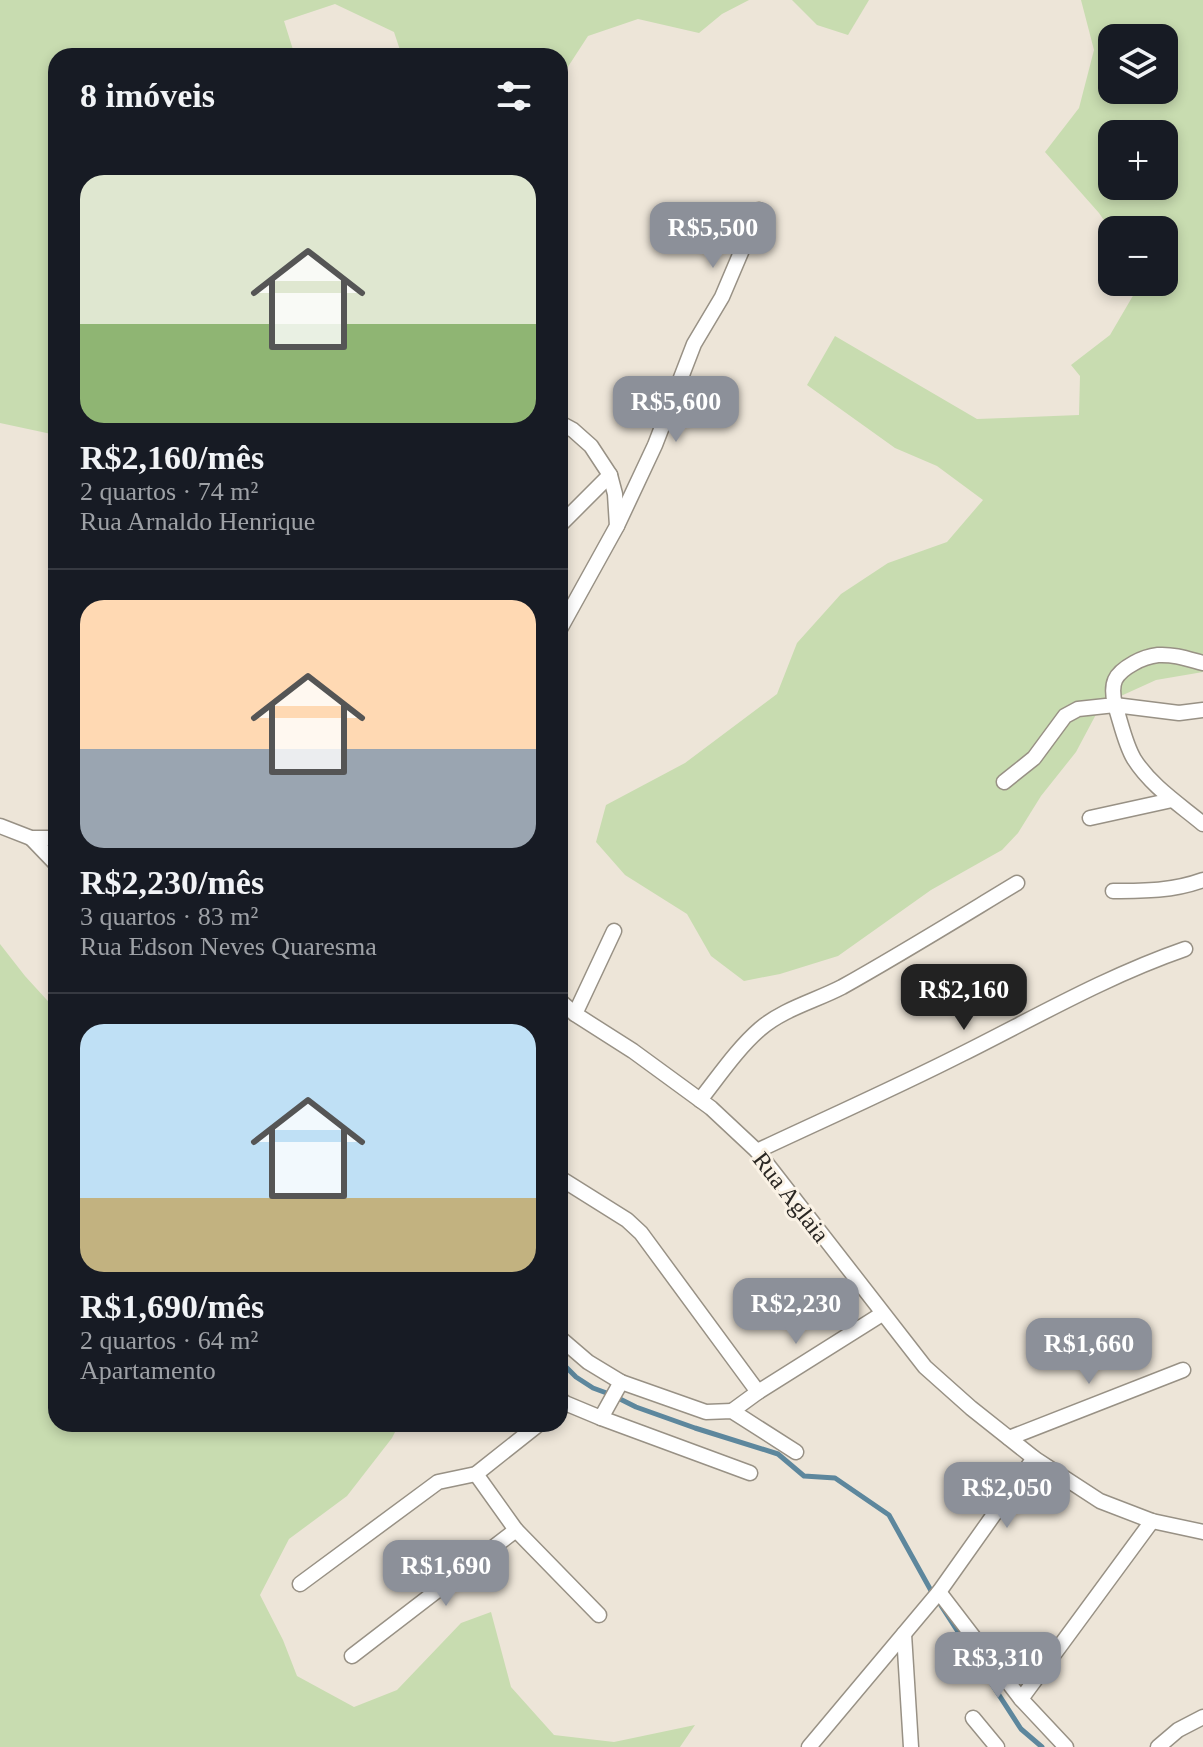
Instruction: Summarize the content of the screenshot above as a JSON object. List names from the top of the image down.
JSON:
{
  "streets": {
    "street": ["Rua Aglaia"]
  },
  "page": {
    "map_buttons": ["+", "−"],
    "heading": "8 imóveis",
    "list": [
      {
        "name": "R$2,160/mês",
        "note": "2 quartos · 74 m² · Rua Arnaldo Henrique"
      },
      {
        "name": "R$2,230/mês",
        "note": "3 quartos · 83 m² · Rua Edson Neves Quaresma"
      },
      {
        "name": "R$1,690/mês",
        "note": "2 quartos · 64 m² · Apartamento"
      }
    ],
    "price": [
      "R$5,500",
      "R$5,600",
      "R$2,160",
      "R$2,230",
      "R$1,660",
      "R$2,050",
      "R$1,690",
      "R$3,310"
    ]
  }
}
